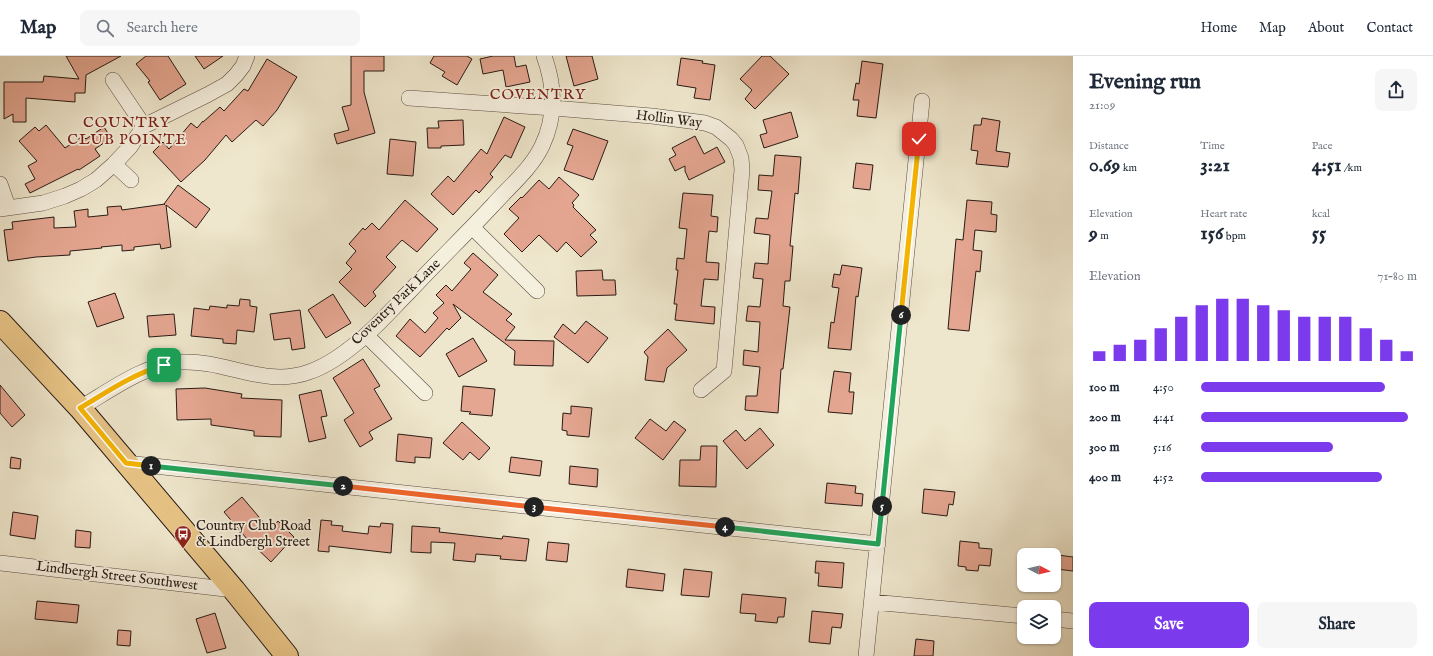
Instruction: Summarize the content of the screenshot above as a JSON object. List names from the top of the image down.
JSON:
{
  "streets": {
    "street": ["Hollin Way", "Coventry Park Lane", "Lindbergh Street Southwest"]
  },
  "crossings": [
    ["Hollin Way", "Coventry Park Lane"]
  ],
  "districts": ["COVENTRY", "COUNTRY CLUB POINTE"],
  "places": {
    "bus stop": ["Country Club Road & Lindbergh Street"]
  },
  "north": "right",
  "page": {
    "header": "Map",
    "search": "Search here",
    "nav": [
      "Home",
      "Map",
      "About",
      "Contact"
    ],
    "heading": ["Evening run", "21:09"],
    "stats": [
      ["Distance", "0.69 km"],
      ["Time", "3:21"],
      ["Pace", "4:51 /km"],
      ["Elevation", "9 m"],
      ["Heart rate", "156 bpm"],
      ["kcal", "55"]
    ],
    "chart": ["Elevation", "71–80 m"],
    "pins": [
      "6",
      "1",
      "2",
      "5",
      "3",
      "4"
    ],
    "list": [
      {
        "name": "100 m",
        "note": "4:50"
      },
      {
        "name": "200 m",
        "note": "4:41"
      },
      {
        "name": "300 m",
        "note": "5:16"
      },
      {
        "name": "400 m",
        "note": "4:52"
      }
    ],
    "buttons": ["Save", "Share"]
  }
}
